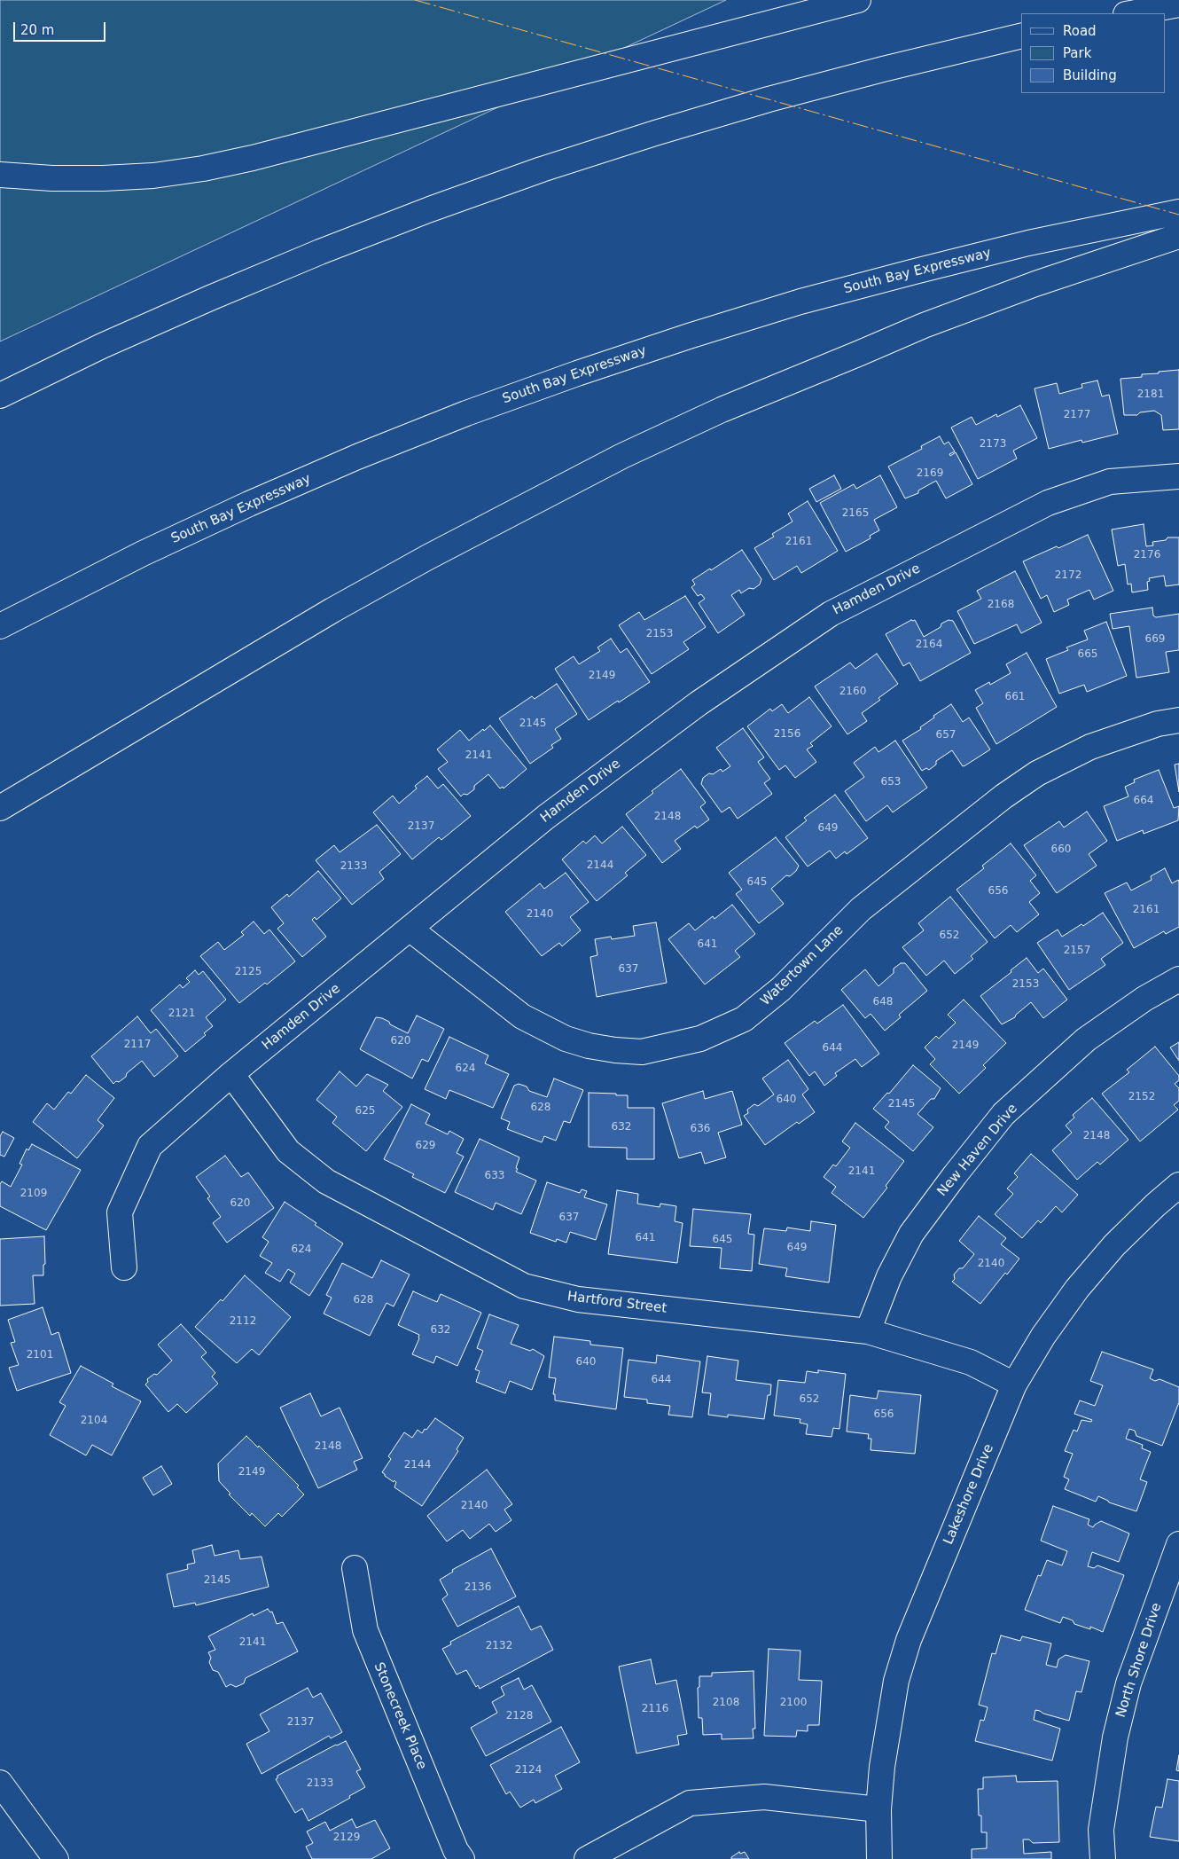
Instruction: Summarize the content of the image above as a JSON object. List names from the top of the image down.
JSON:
{
  "streets": {
    "main road": [
      "South Bay Expressway",
      "Hamden Drive",
      "Watertown Lane",
      "New Haven Drive",
      "Hartford Street",
      "Lakeshore Drive",
      "North Shore Drive",
      "Stonecreek Place"
    ]
  },
  "crossings": [
    ["Hamden Drive", "Watertown Lane"],
    ["Hamden Drive", "Hartford Street"],
    ["New Haven Drive", "Hartford Street"],
    ["Hartford Street", "Lakeshore Drive"]
  ],
  "house_numbers": [
    "2181",
    "2177",
    "2173",
    "2169",
    "2165",
    "2161",
    "2176",
    "2172",
    "2168",
    "2153",
    "669",
    "2164",
    "665",
    "2149",
    "2160",
    "661",
    "2145",
    "2156",
    "657",
    "2141",
    "653",
    "664",
    "2148",
    "2137",
    "649",
    "660",
    "2144",
    "2133",
    "645",
    "656",
    "2161",
    "2140",
    "652",
    "641",
    "2157",
    "637",
    "2125",
    "2153",
    "648",
    "2121",
    "620",
    "2117",
    "2149",
    "644",
    "624",
    "2152",
    "640",
    "2145",
    "628",
    "625",
    "632",
    "636",
    "2148",
    "629",
    "2141",
    "633",
    "2109",
    "620",
    "637",
    "641",
    "645",
    "649",
    "624",
    "2140",
    "628",
    "2112",
    "632",
    "2101",
    "640",
    "644",
    "652",
    "656",
    "2104",
    "2148",
    "2144",
    "2149",
    "2140",
    "2145",
    "2136",
    "2141",
    "2132",
    "2108",
    "2100",
    "2116",
    "2128",
    "2137",
    "2124",
    "2133",
    "2129"
  ],
  "legend": ["Road", "Park", "Building"],
  "scale_bar": "20 m"
}
